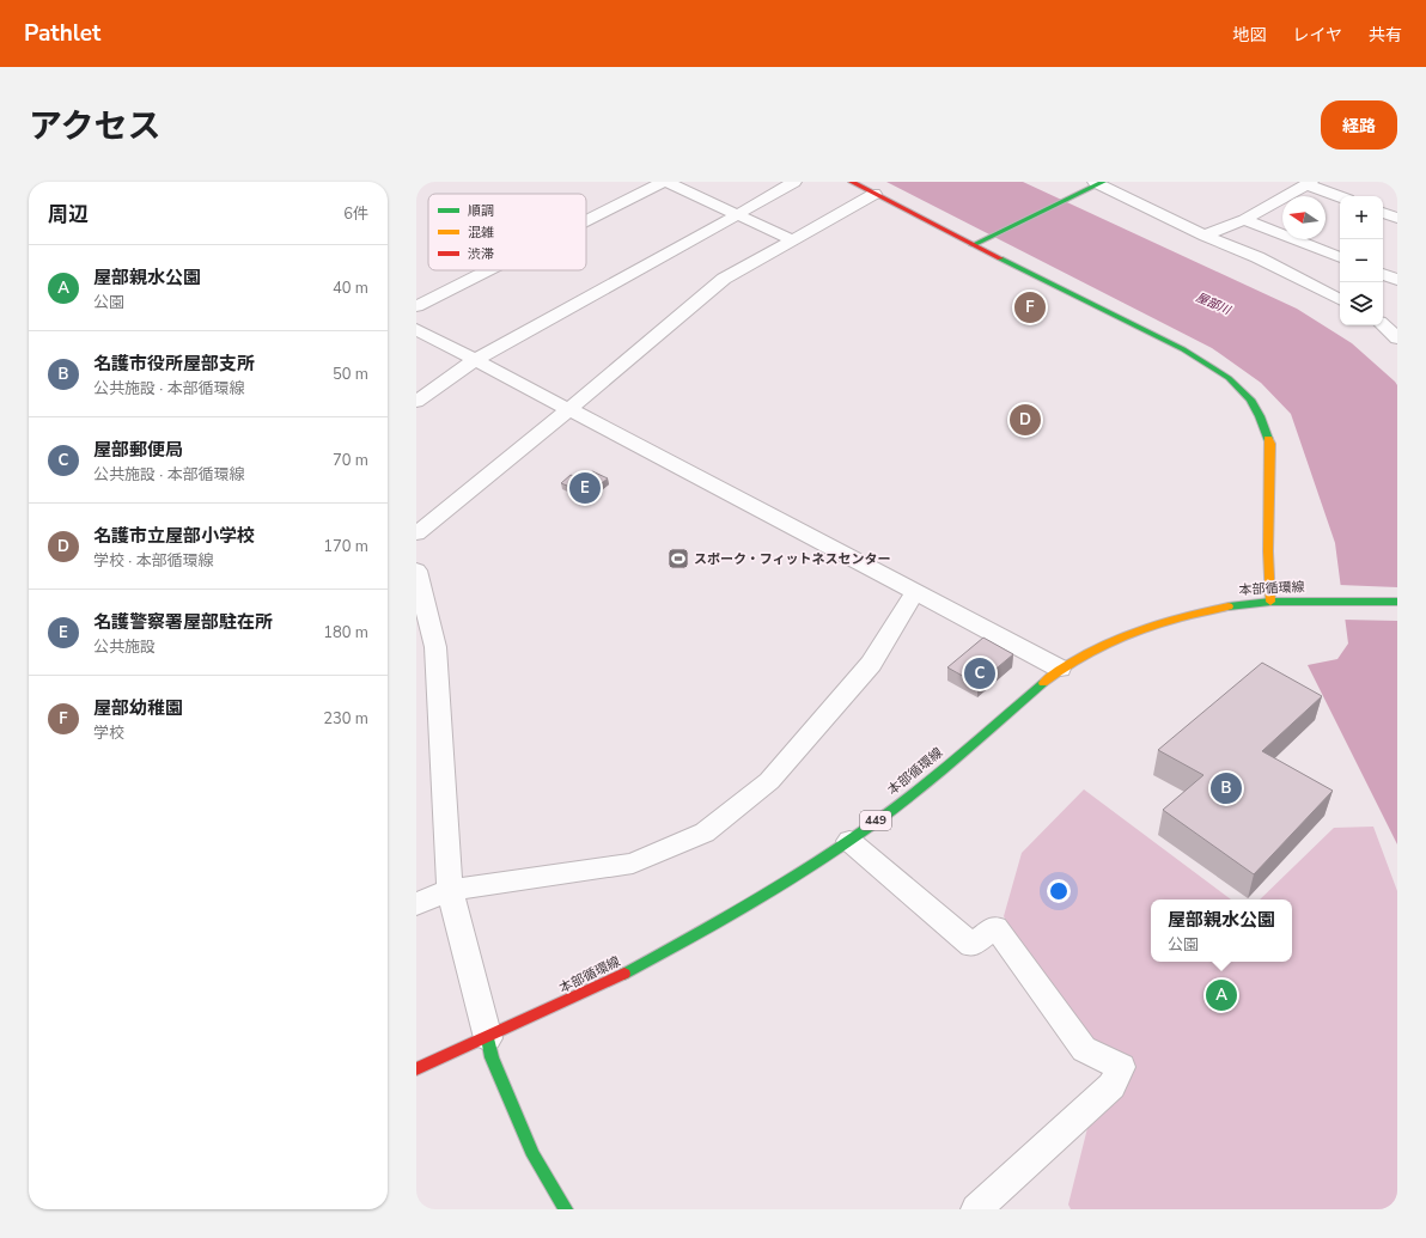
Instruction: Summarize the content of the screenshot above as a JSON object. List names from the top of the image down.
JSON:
{
  "streets": {
    "main road": ["本部循環線", "449"]
  },
  "water": ["屋部川"],
  "places": {
    "sports": ["スポーク・フィットネスセンター"]
  },
  "legend": ["順調", "混雑", "渋滞"],
  "north": "left",
  "page": {
    "header": "Pathlet",
    "nav": ["地図", "レイヤ", "共有"],
    "title": "アクセス",
    "buttons": "経路",
    "heading": ["周辺", "6件"],
    "map_buttons": ["+", "−"],
    "list": [
      {
        "mark": "A",
        "name": "屋部親水公園",
        "note": "公園",
        "value": "40 m"
      },
      {
        "mark": "B",
        "name": "名護市役所屋部支所",
        "note": "公共施設 · 本部循環線",
        "value": "50 m"
      },
      {
        "mark": "C",
        "name": "屋部郵便局",
        "note": "公共施設 · 本部循環線",
        "value": "70 m"
      },
      {
        "mark": "D",
        "name": "名護市立屋部小学校",
        "note": "学校 · 本部循環線",
        "value": "170 m"
      },
      {
        "mark": "E",
        "name": "名護警察署屋部駐在所",
        "note": "公共施設",
        "value": "180 m"
      },
      {
        "mark": "F",
        "name": "屋部幼稚園",
        "note": "学校",
        "value": "230 m"
      }
    ],
    "pins": [
      "F",
      "D",
      "E",
      "C",
      "B",
      "A"
    ],
    "popup": ["屋部親水公園", "公園"]
  }
}
